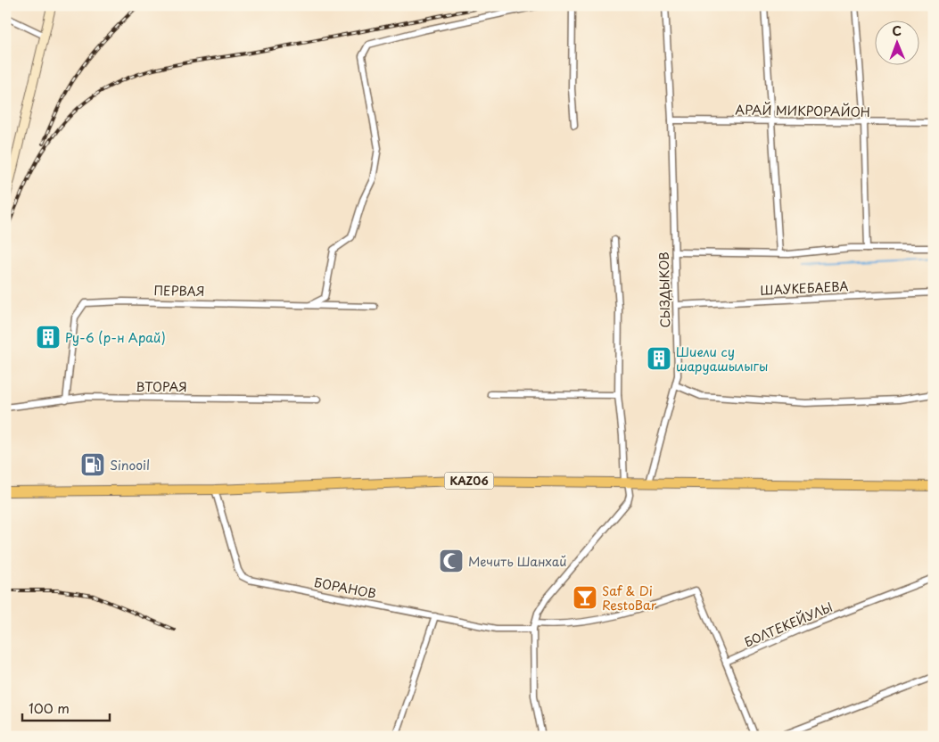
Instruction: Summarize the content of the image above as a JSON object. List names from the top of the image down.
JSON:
{
  "streets": {
    "main road": ["KАZ06"],
    "street": [
      "АРАЙ МИКРОРАЙОН",
      "ШАУКЕБАЕВА",
      "СЫЗДЫКОВ",
      "ПЕРВАЯ",
      "ВТОРАЯ",
      "БОРАНОВ",
      "БОЛТЕКЕЙУЛЫ"
    ]
  },
  "crossings": [
    ["АРАЙ МИКРОРАЙОН", "СЫЗДЫКОВ"],
    ["ШАУКЕБАЕВА", "СЫЗДЫКОВ"],
    ["СЫЗДЫКОВ", "KАZ06"],
    ["ПЕРВАЯ", "ВТОРАЯ"],
    ["KАZ06", "БОРАНОВ"],
    ["БОРАНОВ", "БОЛТЕКЕЙУЛЫ"]
  ],
  "places": {
    "building": ["Ру-6 (р-н Арай)", "Шиели су шаруашылыгы"],
    "fuel station": ["Sinooil"],
    "mosque": ["Мечить Шанхай"],
    "bar": ["Saf & Di RestoBar"]
  },
  "scale_bar": "100 m",
  "north": "top"
}
